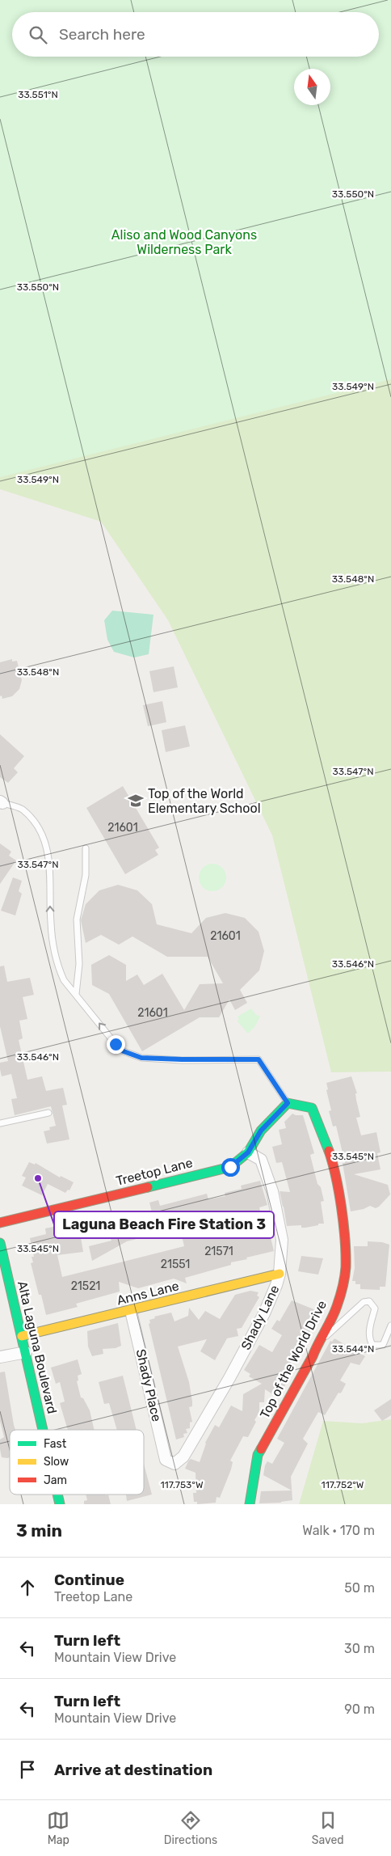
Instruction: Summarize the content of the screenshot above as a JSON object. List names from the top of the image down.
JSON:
{
  "streets": {
    "street": [
      "Treetop Lane",
      "Anns Lane",
      "Shady Lane",
      "Alta Laguna Boulevard",
      "Top of the World Drive",
      "Shady Place"
    ]
  },
  "crossings": [
    ["Treetop Lane", "Shady Lane"],
    ["Treetop Lane", "Top of the World Drive"],
    ["Anns Lane", "Shady Lane"],
    ["Anns Lane", "Alta Laguna Boulevard"],
    ["Anns Lane", "Shady Place"],
    ["Shady Lane", "Shady Place"]
  ],
  "parks": ["Aliso and Wood Canyons Wilderness Park"],
  "places": {
    "school or university": ["Top of the World Elementary School"],
    "other": ["Laguna Beach Fire Station 3"]
  },
  "house_numbers": [
    "21601",
    "21601",
    "21601",
    "21571",
    "21551",
    "21521"
  ],
  "legend": ["Fast", "Slow", "Jam"],
  "north": "top",
  "page": {
    "search": "Search here",
    "heading": ["3 min", "Walk · 170 m"],
    "list": [
      ["Continue", "Treetop Lane", "50 m"],
      ["Turn left", "Mountain View Drive", "30 m"],
      ["Turn left", "Mountain View Drive", "90 m"],
      "Arrive at destination"
    ],
    "nav": ["Map", "Directions", "Saved"]
  },
  "coordinates": [
    "33.551°N",
    "33.550°N",
    "33.549°N",
    "33.548°N",
    "33.547°N",
    "33.546°N",
    "33.545°N",
    "33.544°N",
    "117.753°W",
    "117.752°W"
  ]
}
